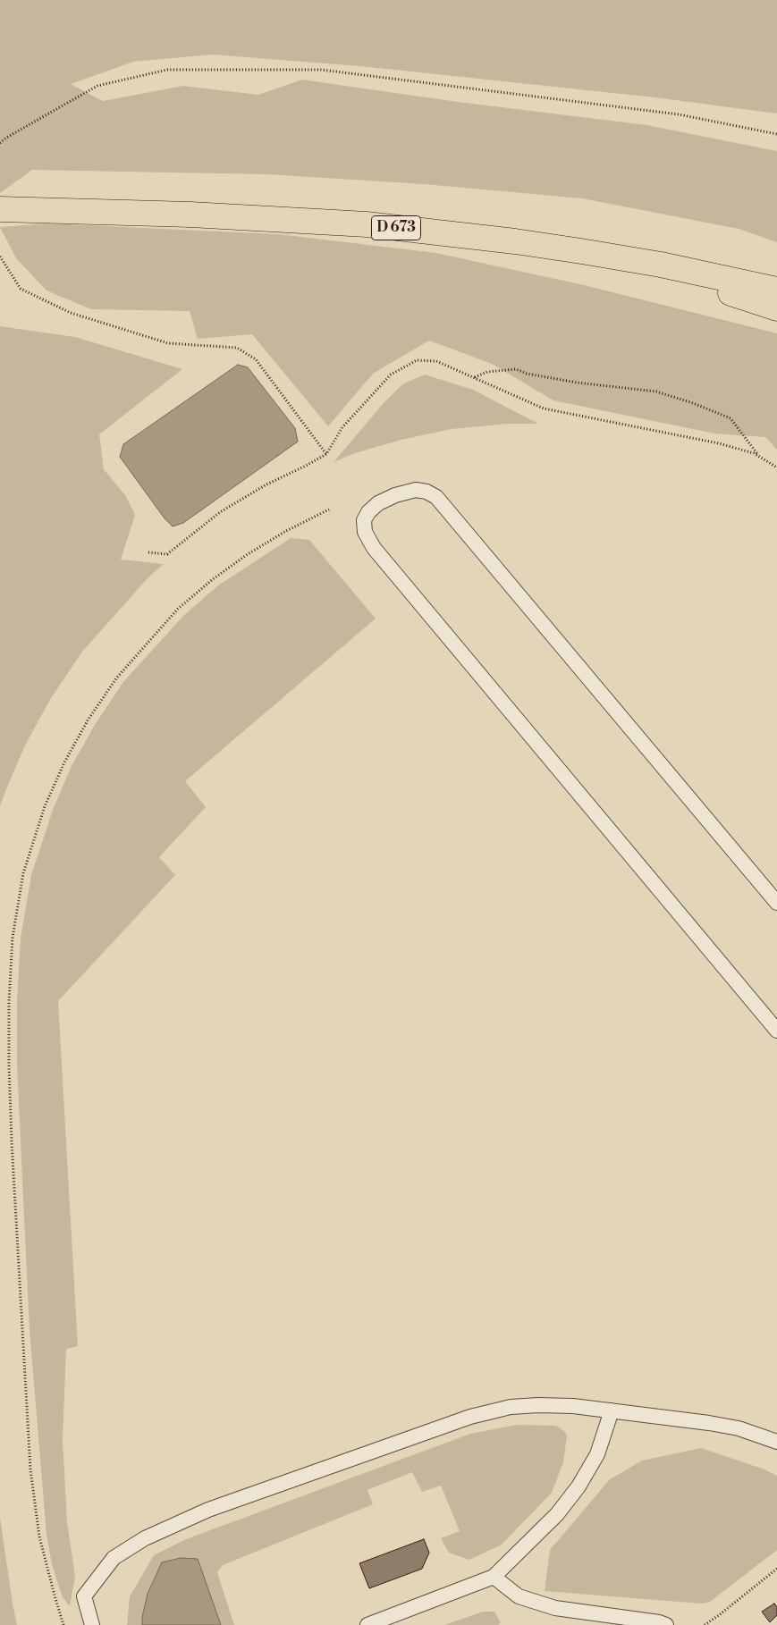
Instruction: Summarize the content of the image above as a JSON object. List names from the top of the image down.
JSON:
{
  "streets": {
    "main road": ["D 673"]
  }
}
